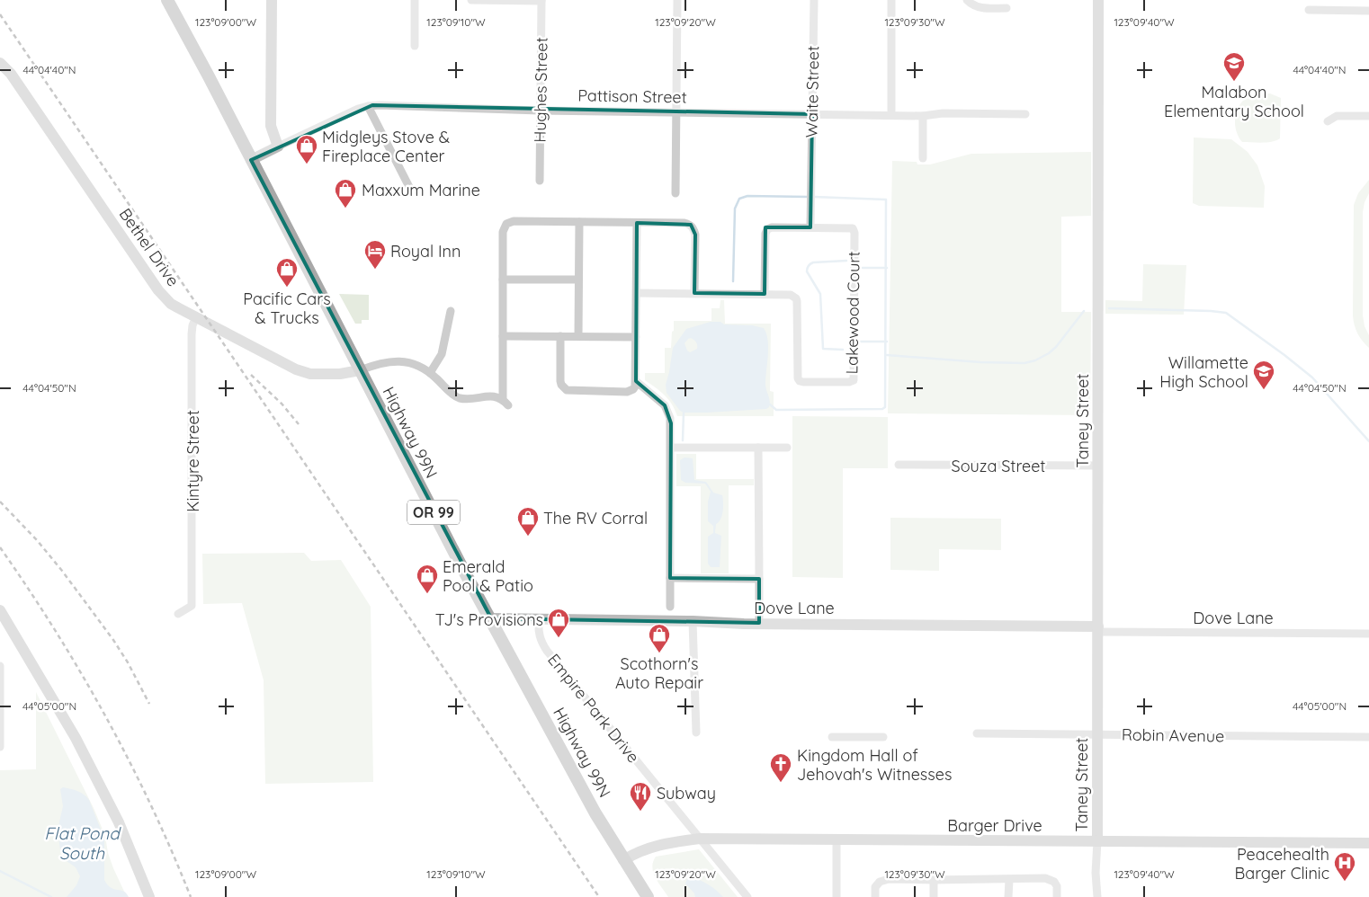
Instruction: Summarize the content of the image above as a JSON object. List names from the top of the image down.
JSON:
{
  "streets": {
    "main road": ["Highway 99N", "OR 99"],
    "street": [
      "Hughes Street",
      "Waite Street",
      "Pattison Street",
      "Bethel Drive",
      "Lakewood Court",
      "Taney Street",
      "Kintyre Street",
      "Souza Street",
      "Dove Lane",
      "Empire Park Drive",
      "Robin Avenue",
      "Barger Drive"
    ]
  },
  "crossings": [
    ["Hughes Street", "Pattison Street"],
    ["Waite Street", "Pattison Street"],
    ["Waite Street", "Lakewood Court"],
    ["Pattison Street", "Highway 99N"],
    ["Bethel Drive", "Highway 99N"],
    ["Bethel Drive", "Kintyre Street"],
    ["Taney Street", "Souza Street"],
    ["Taney Street", "Dove Lane"],
    ["Taney Street", "Robin Avenue"],
    ["Taney Street", "Barger Drive"],
    ["Highway 99N", "Dove Lane"],
    ["Highway 99N", "Barger Drive"],
    ["Dove Lane", "Empire Park Drive"],
    ["Empire Park Drive", "Barger Drive"]
  ],
  "water": ["Flat Pond South"],
  "places": {
    "school or university": ["Malabon Elementary School", "Willamette High School"],
    "shop": [
      "Midgleys Stove & Fireplace Center",
      "Maxxum Marine",
      "Pacific Cars & Trucks",
      "The RV Corral",
      "Emerald Pool & Patio",
      "TJ's Provisions",
      "Scothorn's Auto Repair"
    ],
    "hotel": ["Royal Inn"],
    "church": ["Kingdom Hall of Jehovah's Witnesses"],
    "restaurant": ["Subway"],
    "hospital": ["Peacehealth Barger Clinic"]
  },
  "coordinates": [
    "123°09'00\"W",
    "123°09'10\"W",
    "123°09'20\"W",
    "123°09'30\"W",
    "123°09'40\"W",
    "44°04'40\"N",
    "44°04'50\"N",
    "44°05'00\"N"
  ]
}
